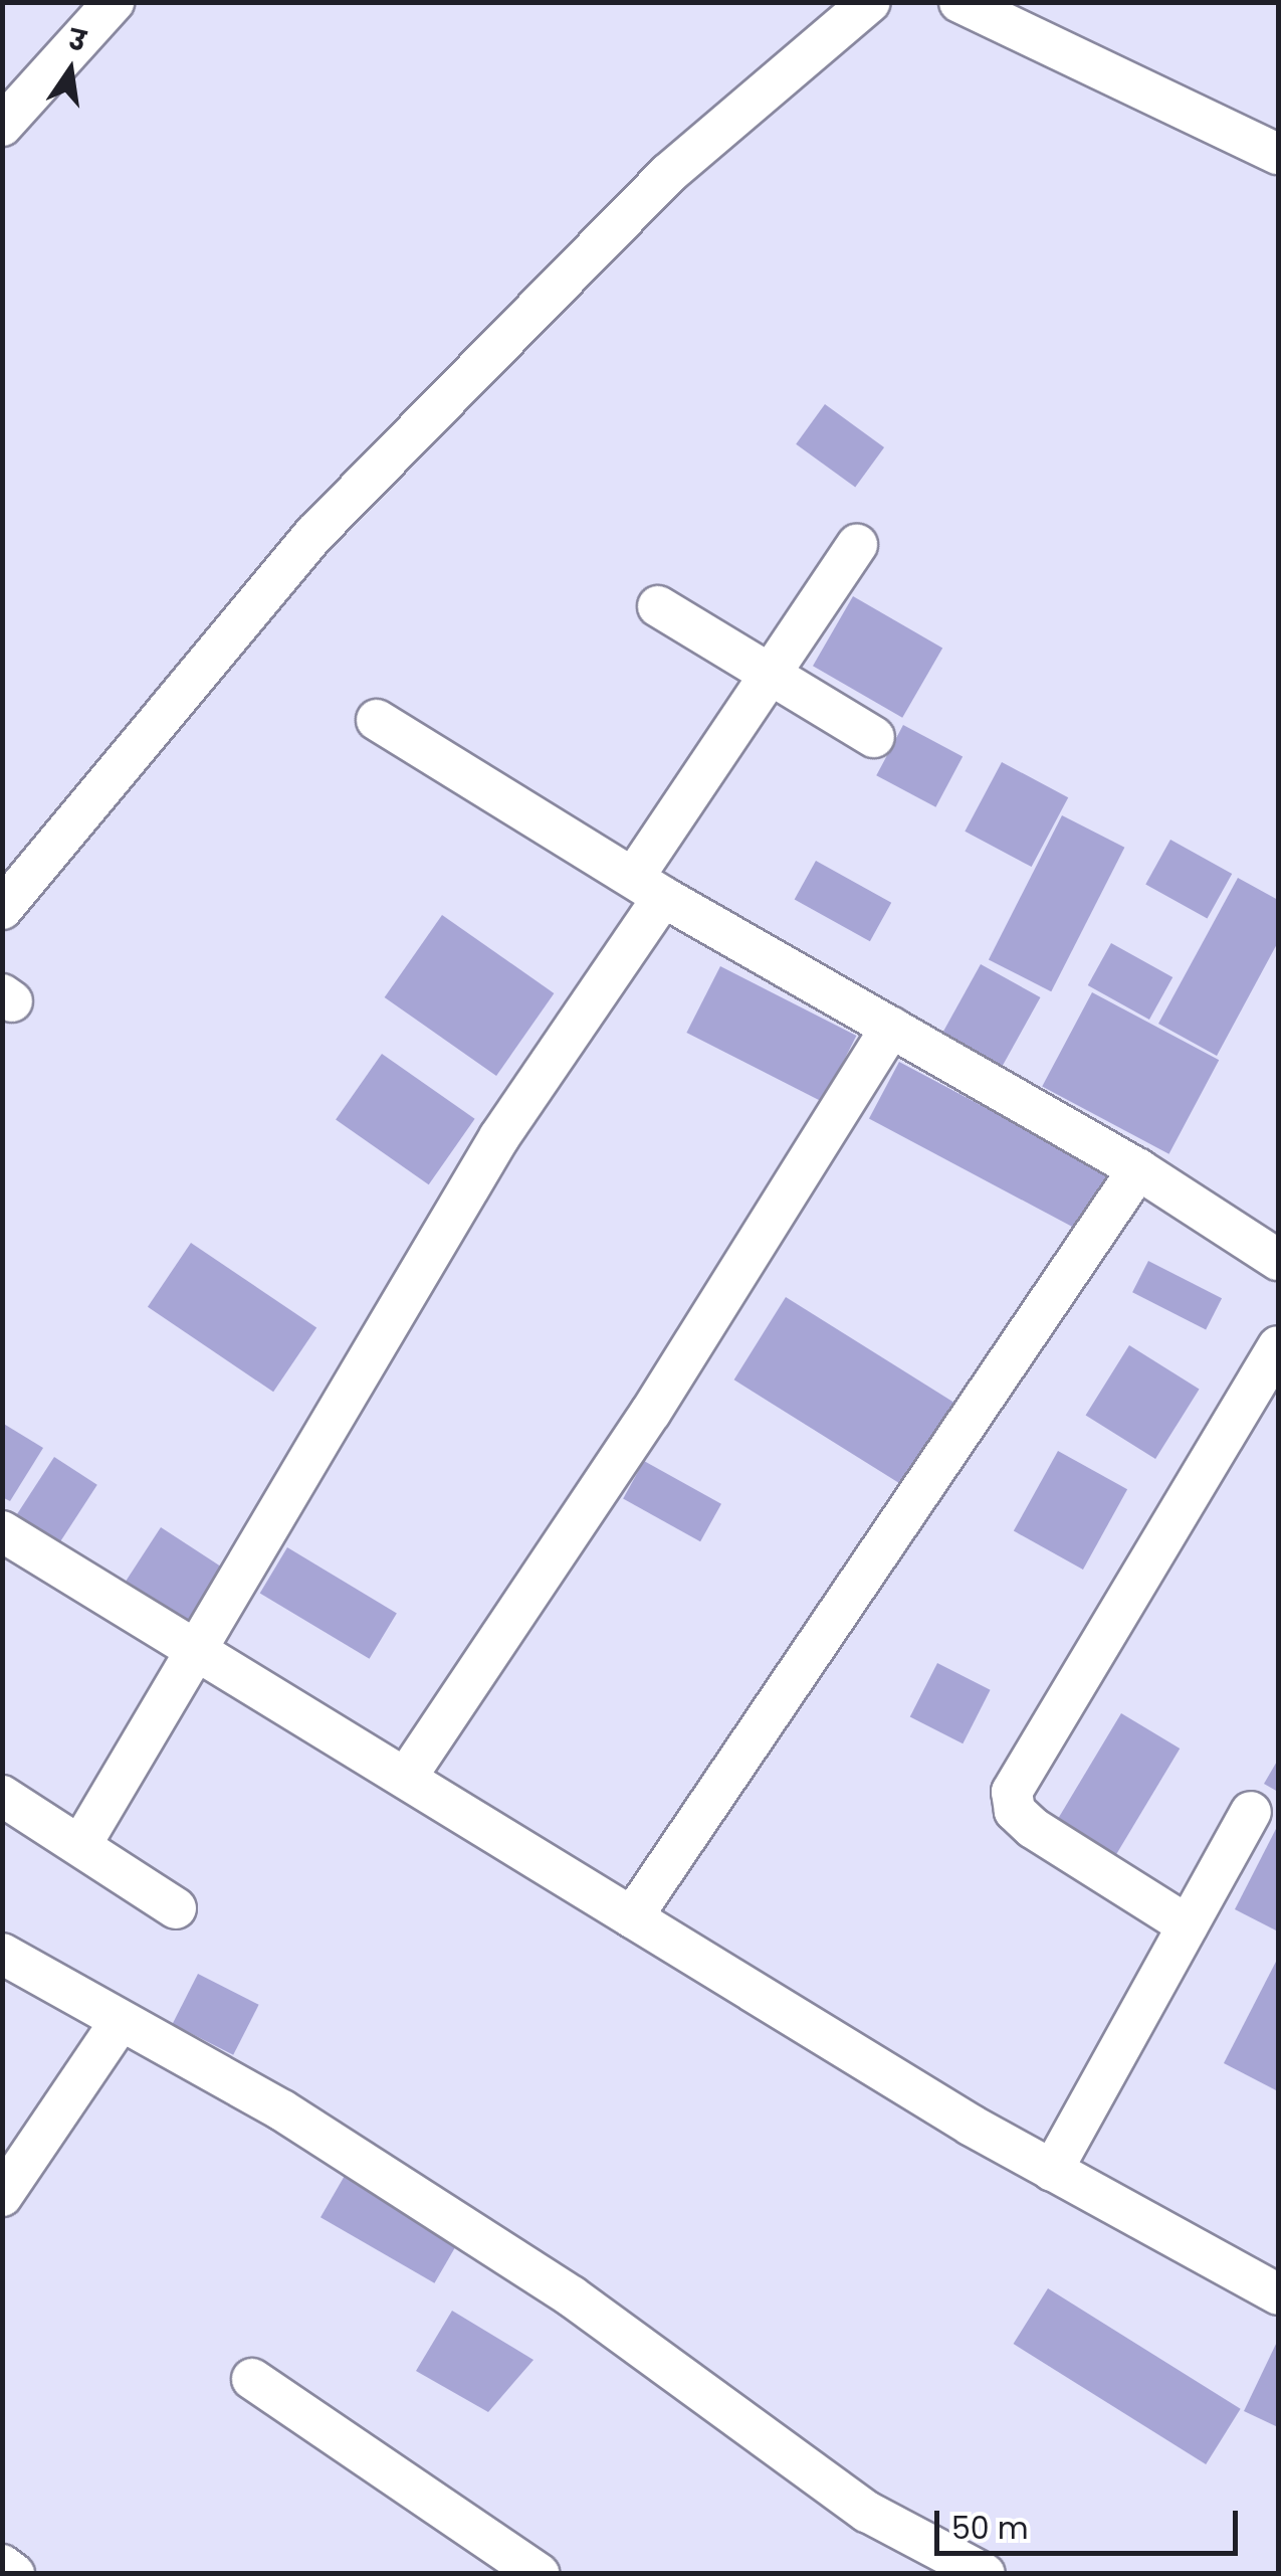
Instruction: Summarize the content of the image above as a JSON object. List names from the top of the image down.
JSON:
{
  "scale_bar": "50 m",
  "north": "top"
}
